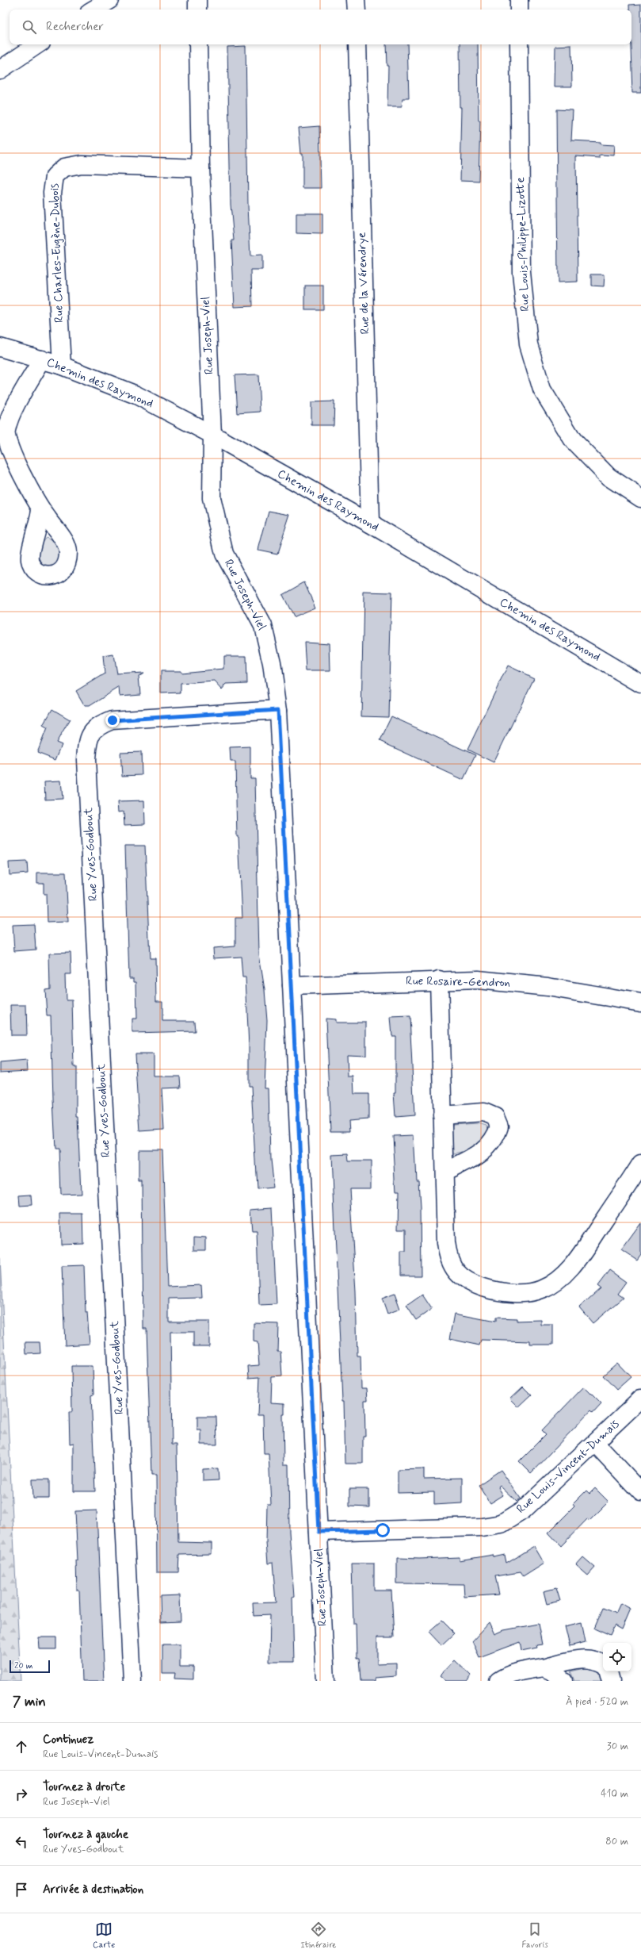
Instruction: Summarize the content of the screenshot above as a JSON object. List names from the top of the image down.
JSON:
{
  "streets": {
    "street": [
      "Rue Louis-Philippe-Lizotte",
      "Rue Charles-Eugène-Dubois",
      "Rue de la Vérendrye",
      "Rue Joseph-Viel",
      "Chemin des Raymond",
      "Rue Yves-Godbout",
      "Rue Rosaire-Gendron",
      "Rue Louis-Vincent-Dumais"
    ]
  },
  "crossings": [
    ["Rue Charles-Eugène-Dubois", "Rue Joseph-Viel"],
    ["Rue Charles-Eugène-Dubois", "Chemin des Raymond"],
    ["Rue de la Vérendrye", "Chemin des Raymond"],
    ["Rue Joseph-Viel", "Chemin des Raymond"],
    ["Rue Joseph-Viel", "Rue Yves-Godbout"],
    ["Rue Joseph-Viel", "Rue Rosaire-Gendron"],
    ["Rue Joseph-Viel", "Rue Louis-Vincent-Dumais"]
  ],
  "scale_bar": "20 m",
  "page": {
    "search": "Rechercher",
    "scale": "20 m",
    "heading": ["7 min", "À pied · 520 m"],
    "list": [
      ["Continuez", "Rue Louis-Vincent-Dumais", "30 m"],
      ["Tournez à droite", "Rue Joseph-Viel", "410 m"],
      ["Tournez à gauche", "Rue Yves-Godbout", "80 m"],
      "Arrivée à destination"
    ],
    "nav": ["Carte", "Itinéraire", "Favoris"]
  }
}
